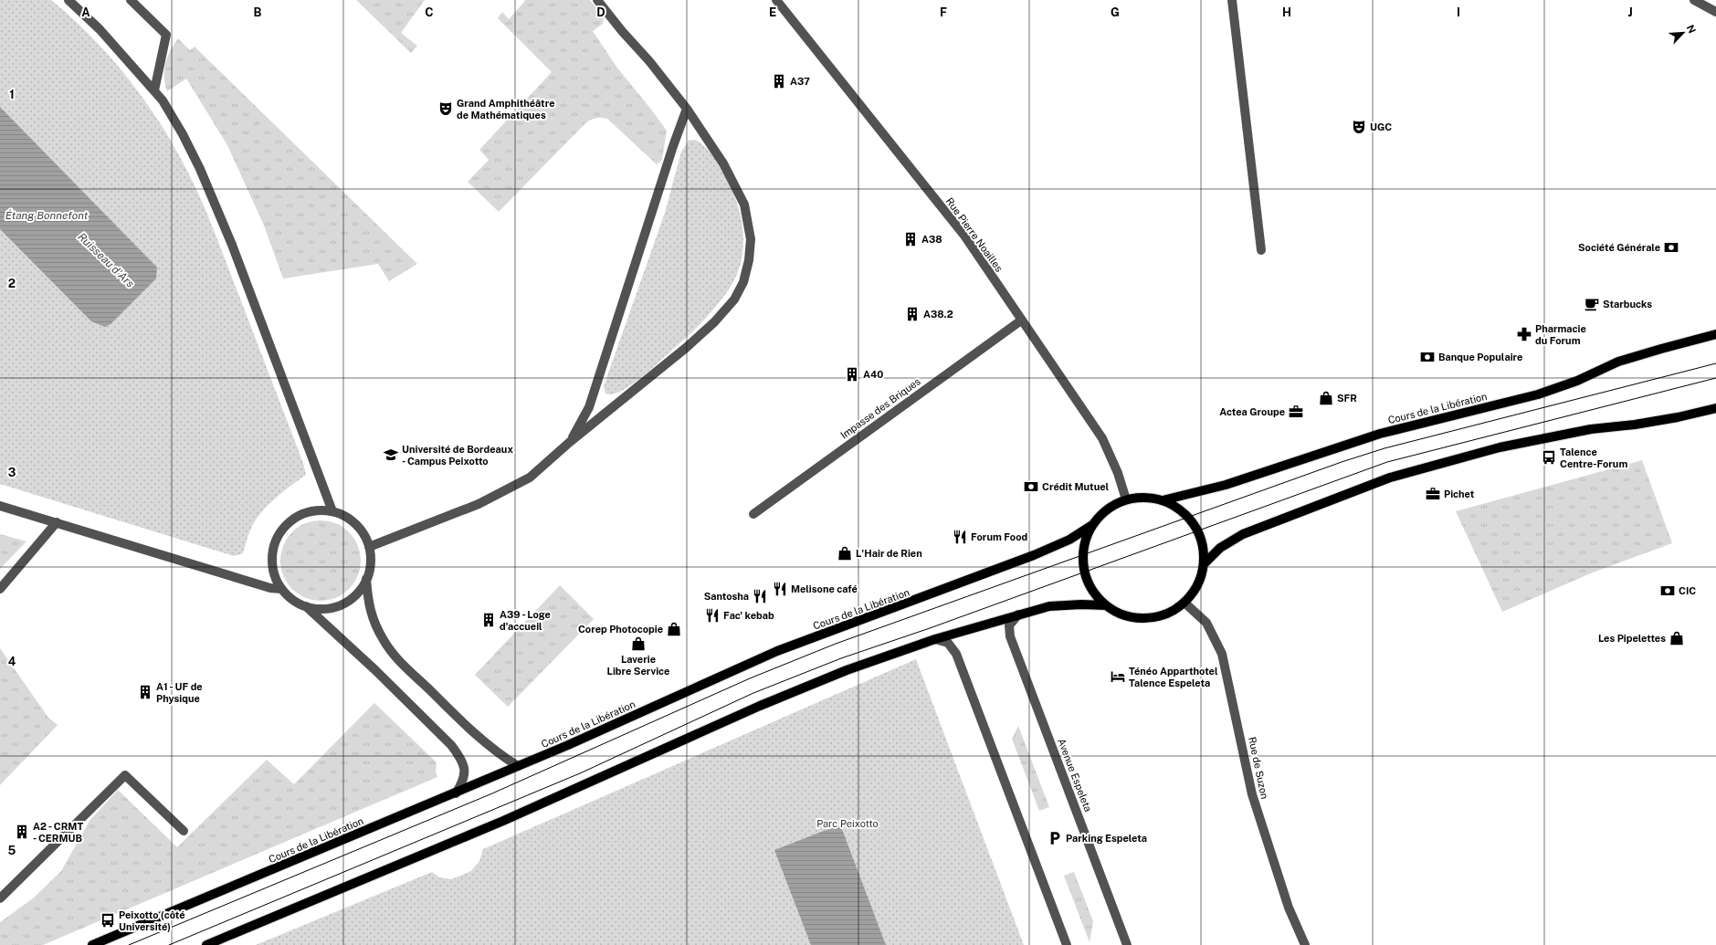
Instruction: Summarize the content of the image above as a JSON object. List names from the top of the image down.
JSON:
{
  "streets": {
    "main road": ["Cours de la Libération"],
    "street": [
      "Rue Pierre Noailles",
      "Impasse des Briques",
      "Rue de Suzon",
      "Avenue Espeleta"
    ]
  },
  "crossings": [
    ["Rue Pierre Noailles", "Impasse des Briques"],
    ["Rue Pierre Noailles", "Cours de la Libération"],
    ["Rue Pierre Noailles", "Rue de Suzon"],
    ["Cours de la Libération", "Rue de Suzon"]
  ],
  "water": ["Étang Bonnefont", "Ruisseau d'Ars"],
  "parks": ["Parc Peixotto"],
  "places": {
    "building": [
      "A37",
      "A38",
      "A38.2",
      "A40",
      "A39 - Loge d'accueil",
      "A1 - UF de Physique",
      "A2 - CRMT - CERMUB"
    ],
    "theatre": ["Grand Amphithéâtre de Mathématiques", "UGC"],
    "bank": [
      "Société Générale",
      "Banque Populaire",
      "Crédit Mutuel",
      "CIC"
    ],
    "cafe": ["Starbucks"],
    "pharmacy": ["Pharmacie du Forum"],
    "shop": [
      "SFR",
      "L'Hair de Rien",
      "Corep Photocopie",
      "Les Pipelettes",
      "Laverie Libre Service"
    ],
    "office": ["Actea Groupe", "Pichet"],
    "school or university": ["Université de Bordeaux - Campus Peixotto"],
    "bus stop": ["Talence Centre-Forum", "Peixotto (côté Université)"],
    "restaurant": [
      "Forum Food",
      "Melisone café",
      "Santosha",
      "Fac' kebab"
    ],
    "hotel": ["Ténéo Apparthotel Talence Espeleta"],
    "parking": ["Parking Espeleta"]
  },
  "north": "top right",
  "grid": {
    "columns": [
      "A",
      "B",
      "C",
      "D",
      "E",
      "F",
      "G",
      "H",
      "I",
      "J"
    ],
    "rows": [
      "1",
      "2",
      "3",
      "4",
      "5"
    ]
  }
}
